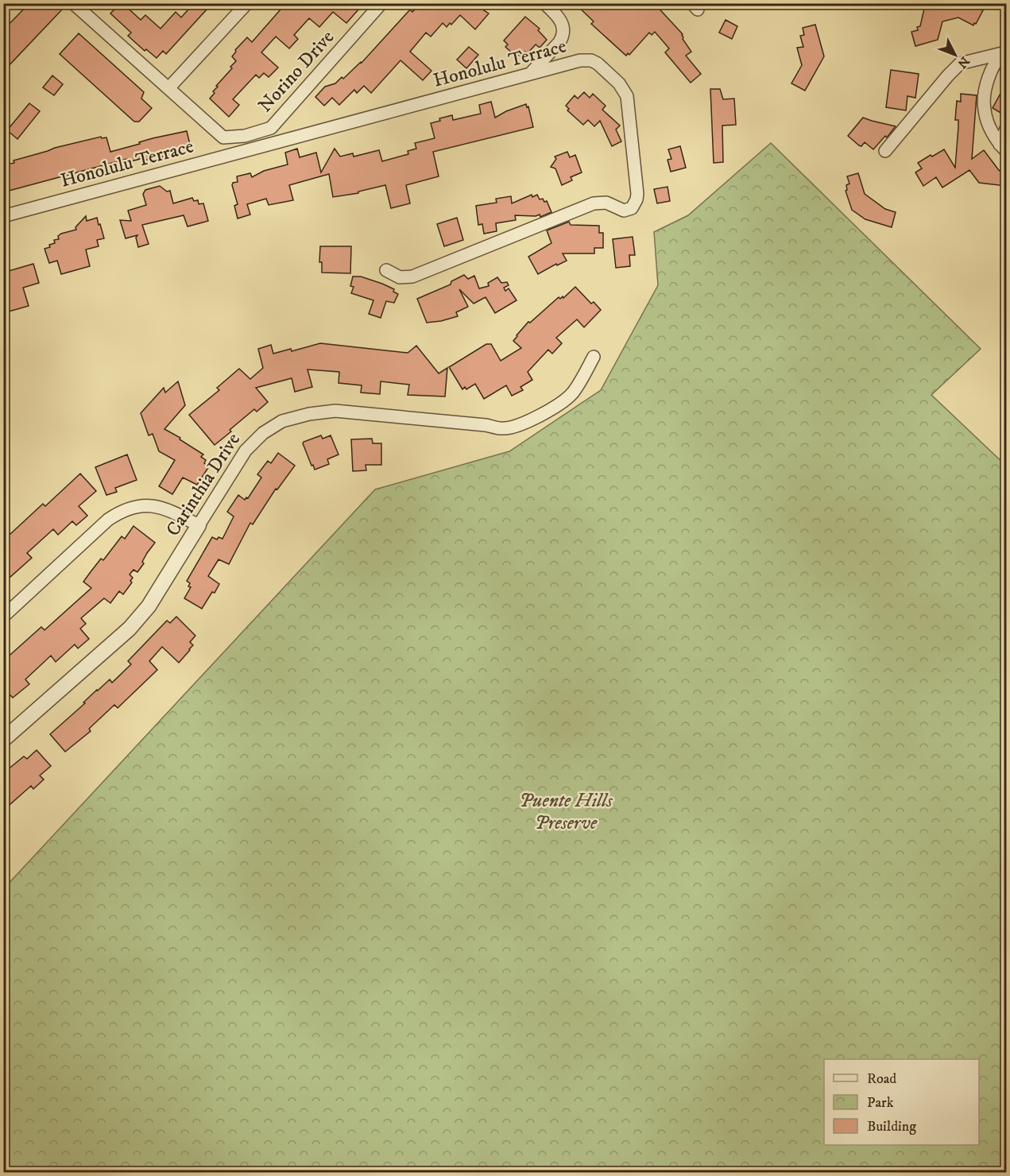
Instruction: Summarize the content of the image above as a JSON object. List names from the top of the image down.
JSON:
{
  "streets": {
    "street": ["Honolulu Terrace", "Norino Drive", "Carinthia Drive"]
  },
  "parks": ["Puente Hills Preserve"],
  "legend": ["Road", "Park", "Building"],
  "north": "bottom right"
}
